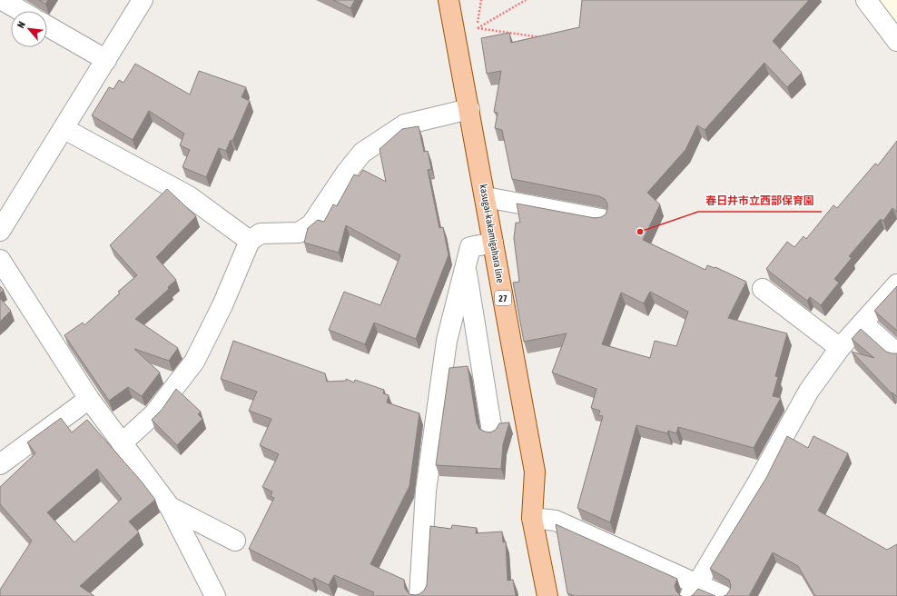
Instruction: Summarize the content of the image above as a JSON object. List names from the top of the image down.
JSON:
{
  "streets": {
    "main road": ["kasugai-kakamigahara line", "27"]
  },
  "places": ["春日井市立西部保育園"],
  "north": "top left"
}
